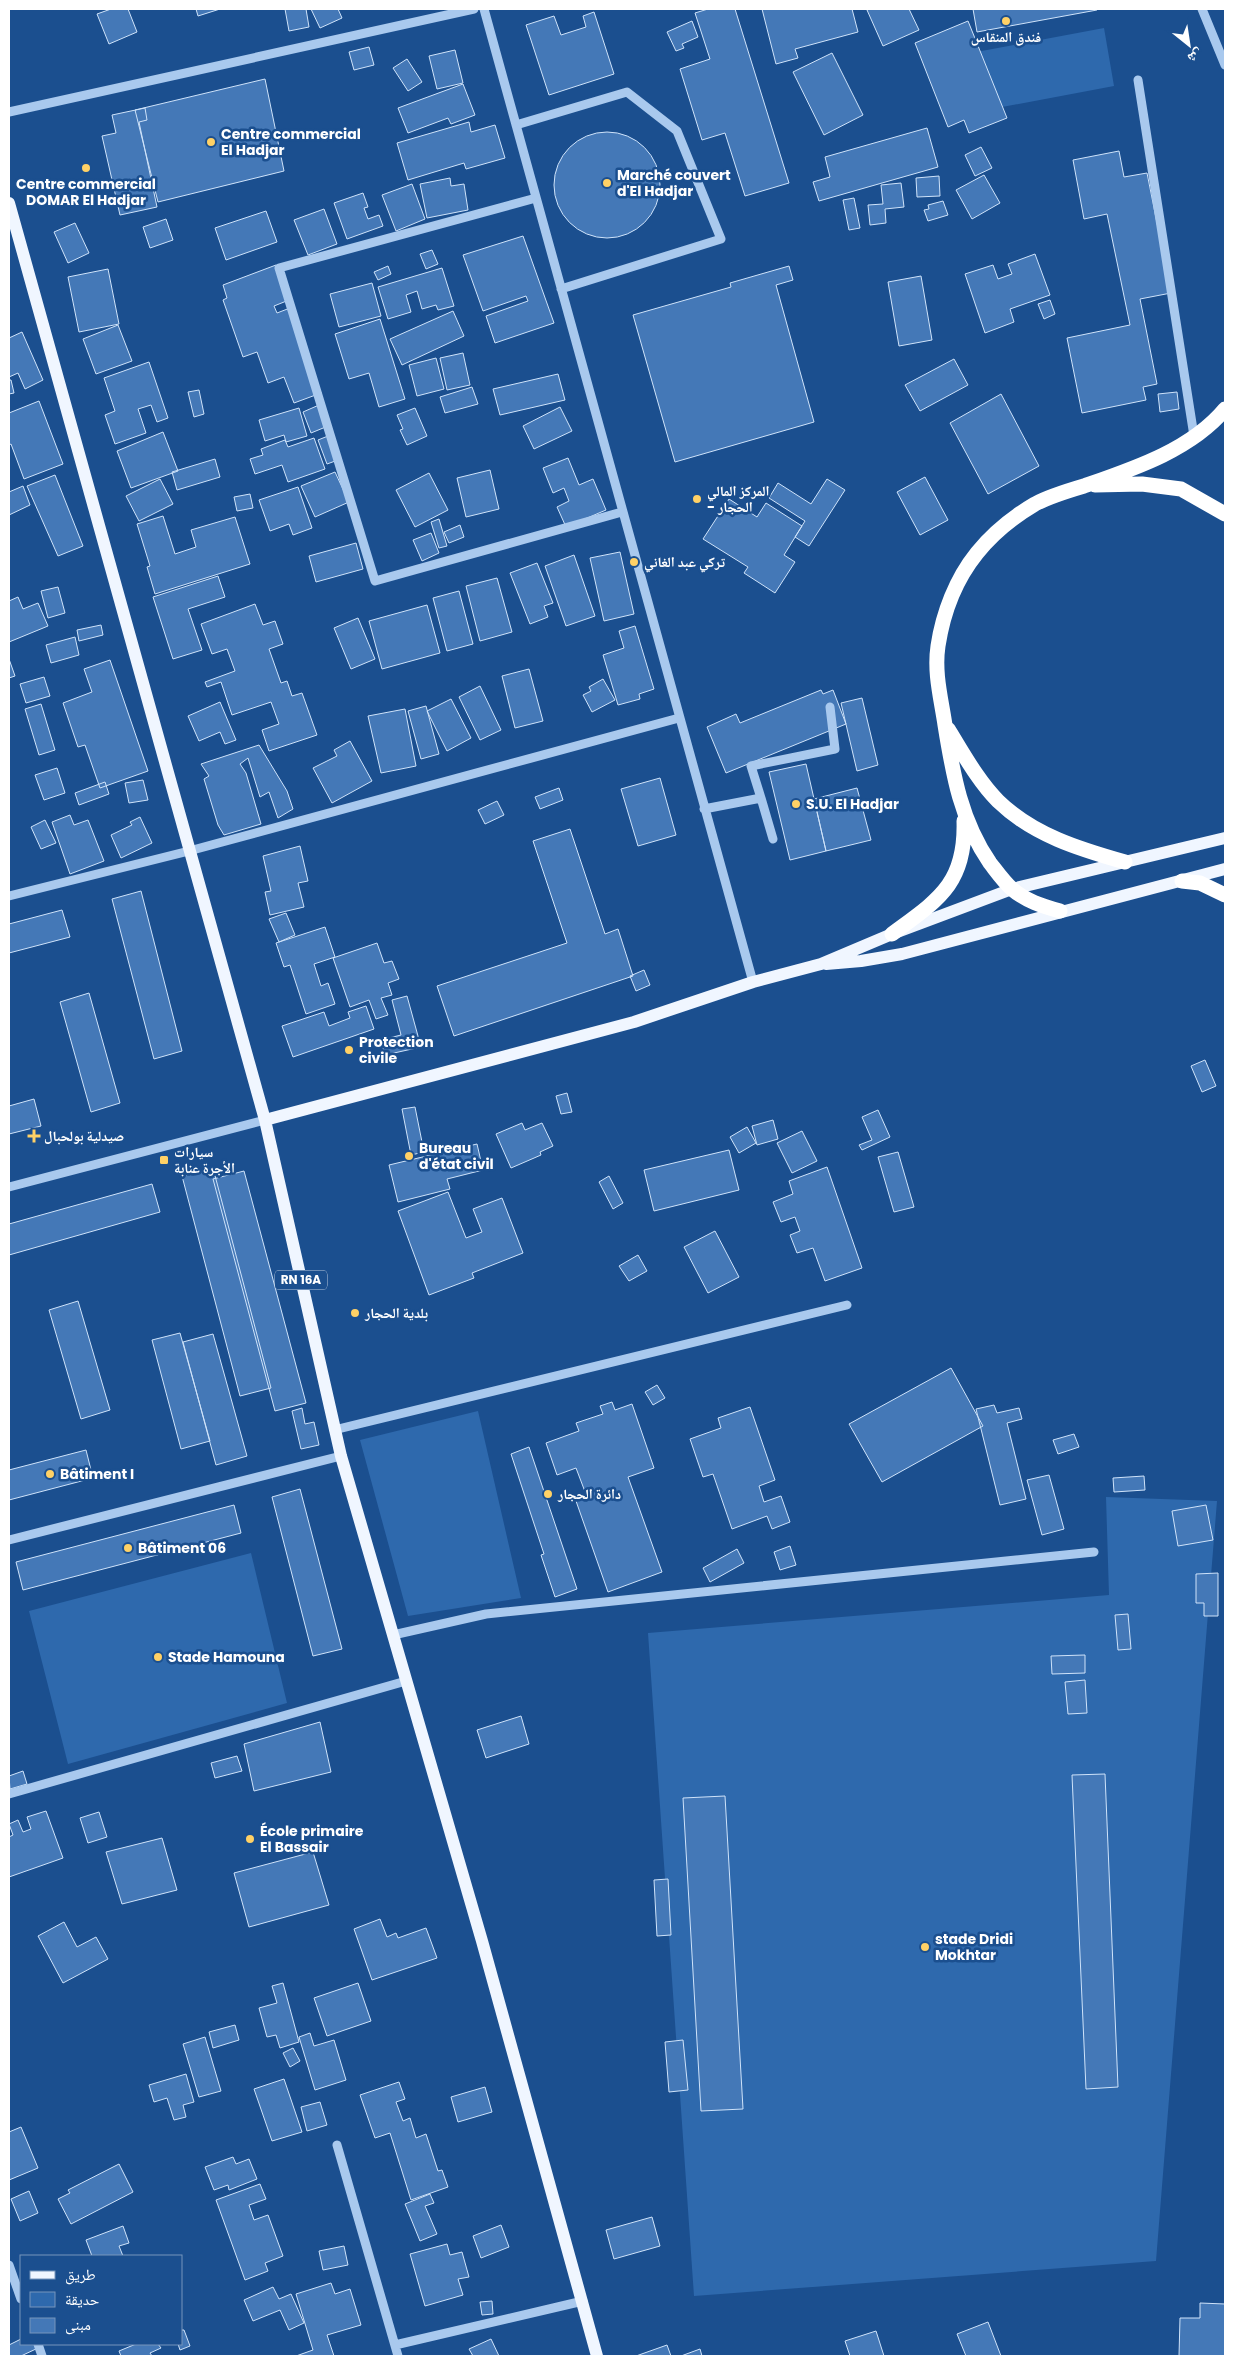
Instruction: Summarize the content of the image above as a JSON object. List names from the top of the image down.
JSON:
{
  "streets": {
    "main road": ["RN 16A"]
  },
  "places": {
    "other": [
      "فندق المنقاس",
      "Centre commercial El Hadjar",
      "Centre commercial DOMAR El Hadjar",
      "Marché couvert d'El Hadjar",
      "المركز المالي - الحجار",
      "تركي عبد الغاني",
      "S.U. El Hadjar",
      "Protection civile",
      "Bureau d'état civil",
      "بلدية الحجار",
      "Bâtiment I",
      "دائرة الحجار",
      "Bâtiment 06",
      "Stade Hamouna",
      "École primaire El Bassair",
      "stade Dridi Mokhtar"
    ],
    "health": ["صيدلية بولحبال"],
    "transit": ["سيارات الأجرة عنابة"]
  },
  "legend": ["طريق", "حديقة", "مبنى"],
  "north": "bottom right"
}
